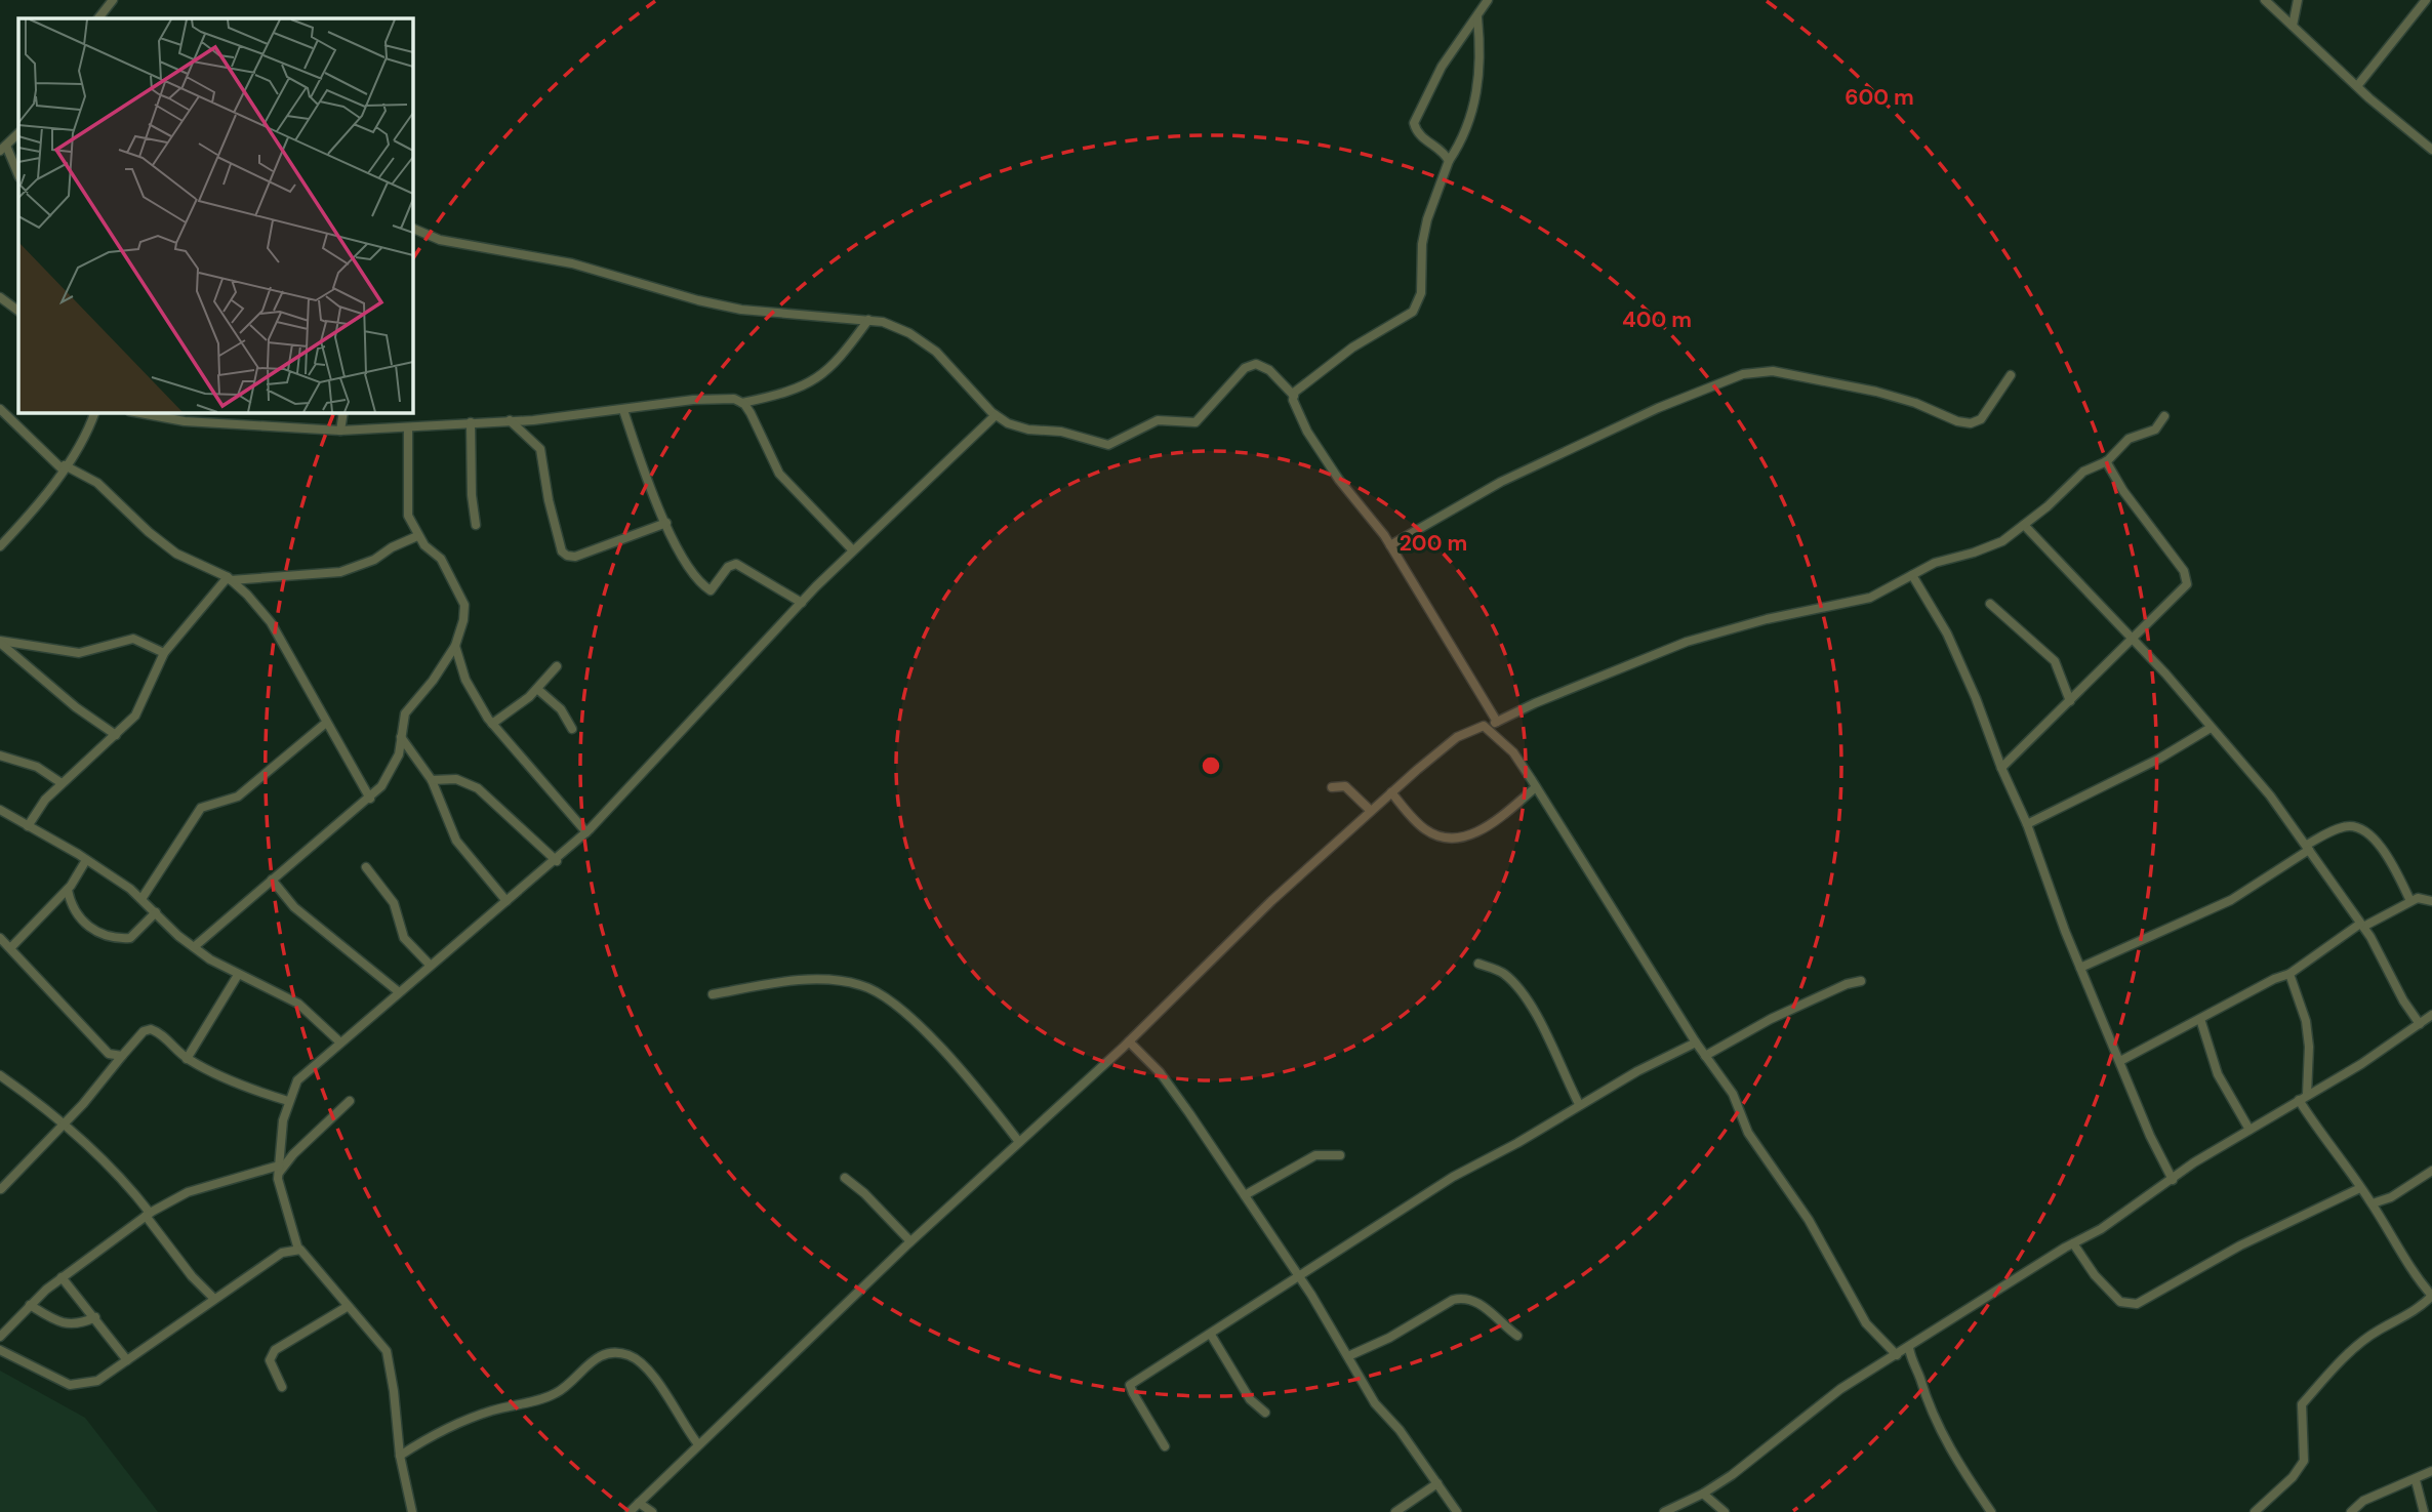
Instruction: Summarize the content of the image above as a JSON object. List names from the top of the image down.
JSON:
{
  "rings": ["600 m", "400 m", "200 m"]
}
